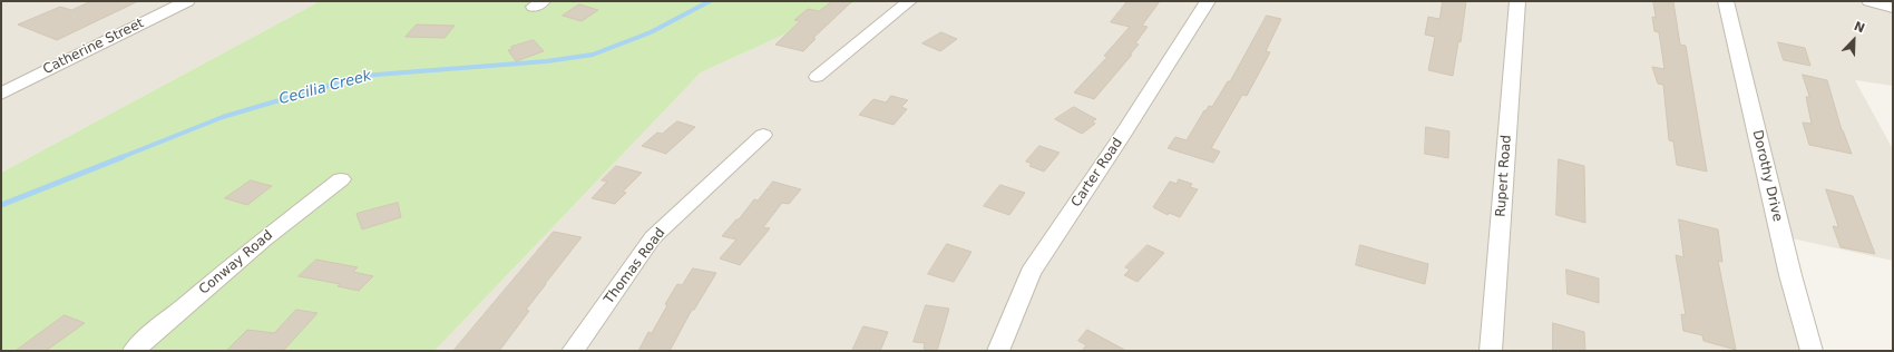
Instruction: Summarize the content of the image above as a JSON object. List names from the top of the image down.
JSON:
{
  "streets": {
    "street": [
      "Catherine Street",
      "Carter Road",
      "Rupert Road",
      "Dorothy Drive",
      "Conway Road",
      "Thomas Road"
    ]
  },
  "water": ["Cecilia Creek"],
  "north": "top right"
}
